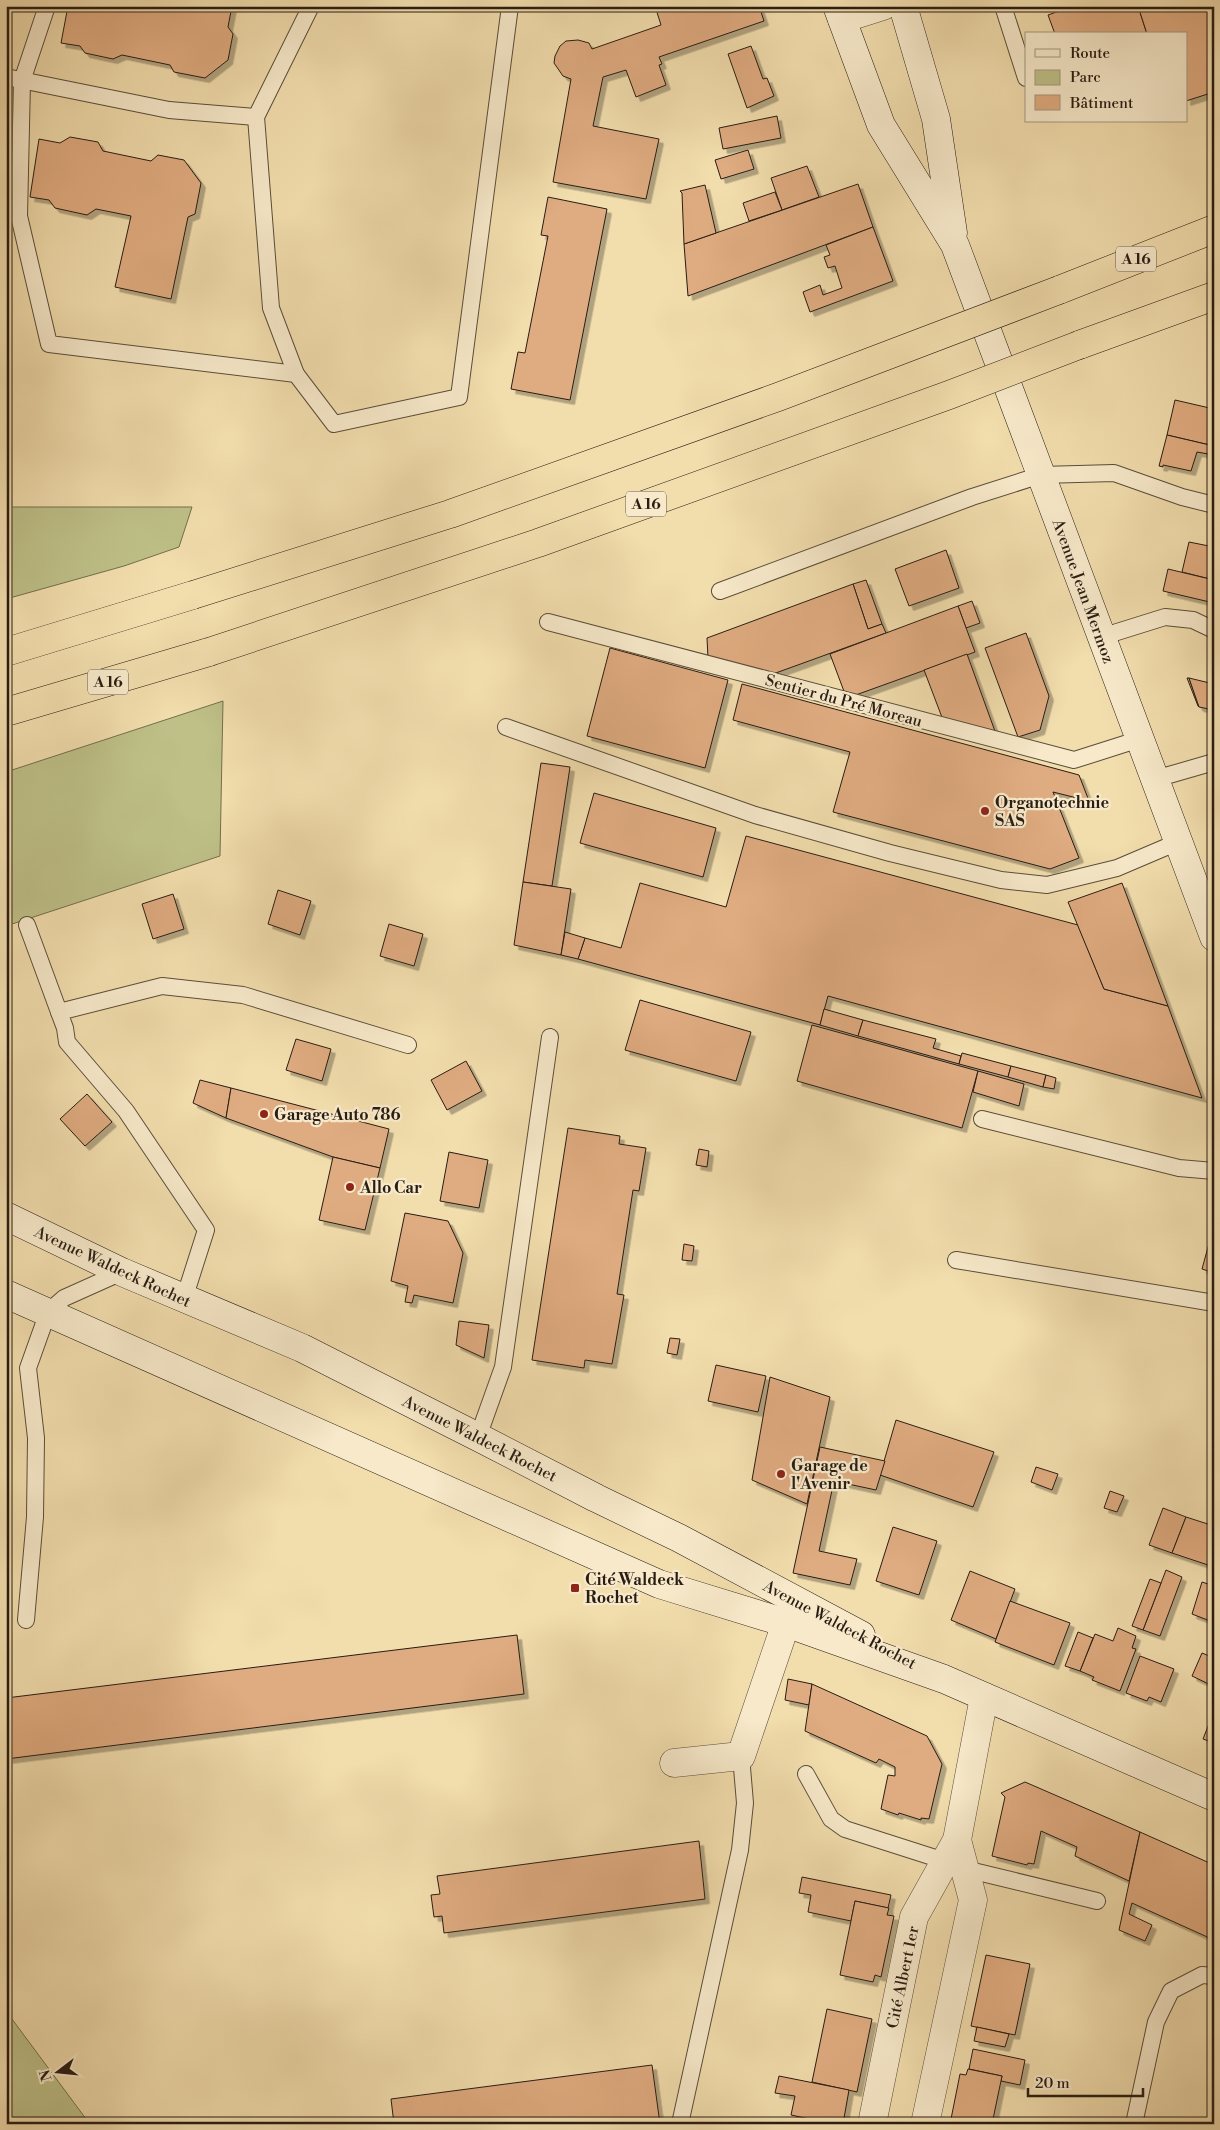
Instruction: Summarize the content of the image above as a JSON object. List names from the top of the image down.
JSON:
{
  "streets": {
    "highway": ["A 16"],
    "main road": ["Avenue Jean Mermoz", "Avenue Waldeck Rochet", "Cité Albert 1er"],
    "lane": ["Sentier du Pré Moreau"]
  },
  "crossings": [
    ["Avenue Jean Mermoz", "Sentier du Pré Moreau"],
    ["Avenue Waldeck Rochet", "Cité Albert 1er"]
  ],
  "places": {
    "other": [
      "Organotechnie SAS",
      "Garage Auto 786",
      "Allo Car",
      "Garage de l'Avenir"
    ],
    "transit": ["Cité Waldeck Rochet"]
  },
  "legend": ["Route", "Parc", "Bâtiment"],
  "scale_bar": "20 m",
  "north": "left"
}
